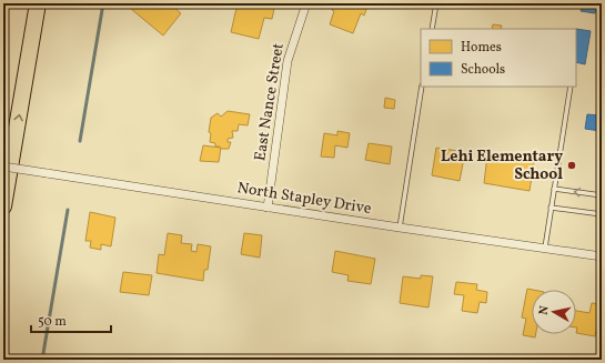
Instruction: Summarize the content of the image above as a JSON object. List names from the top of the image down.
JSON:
{
  "streets": {
    "street": ["East Nance Street", "North Stapley Drive"]
  },
  "crossings": [
    ["East Nance Street", "North Stapley Drive"]
  ],
  "places": ["Lehi Elementary School"],
  "legend": ["Homes", "Schools"],
  "scale_bar": "50 m",
  "north": "left"
}
